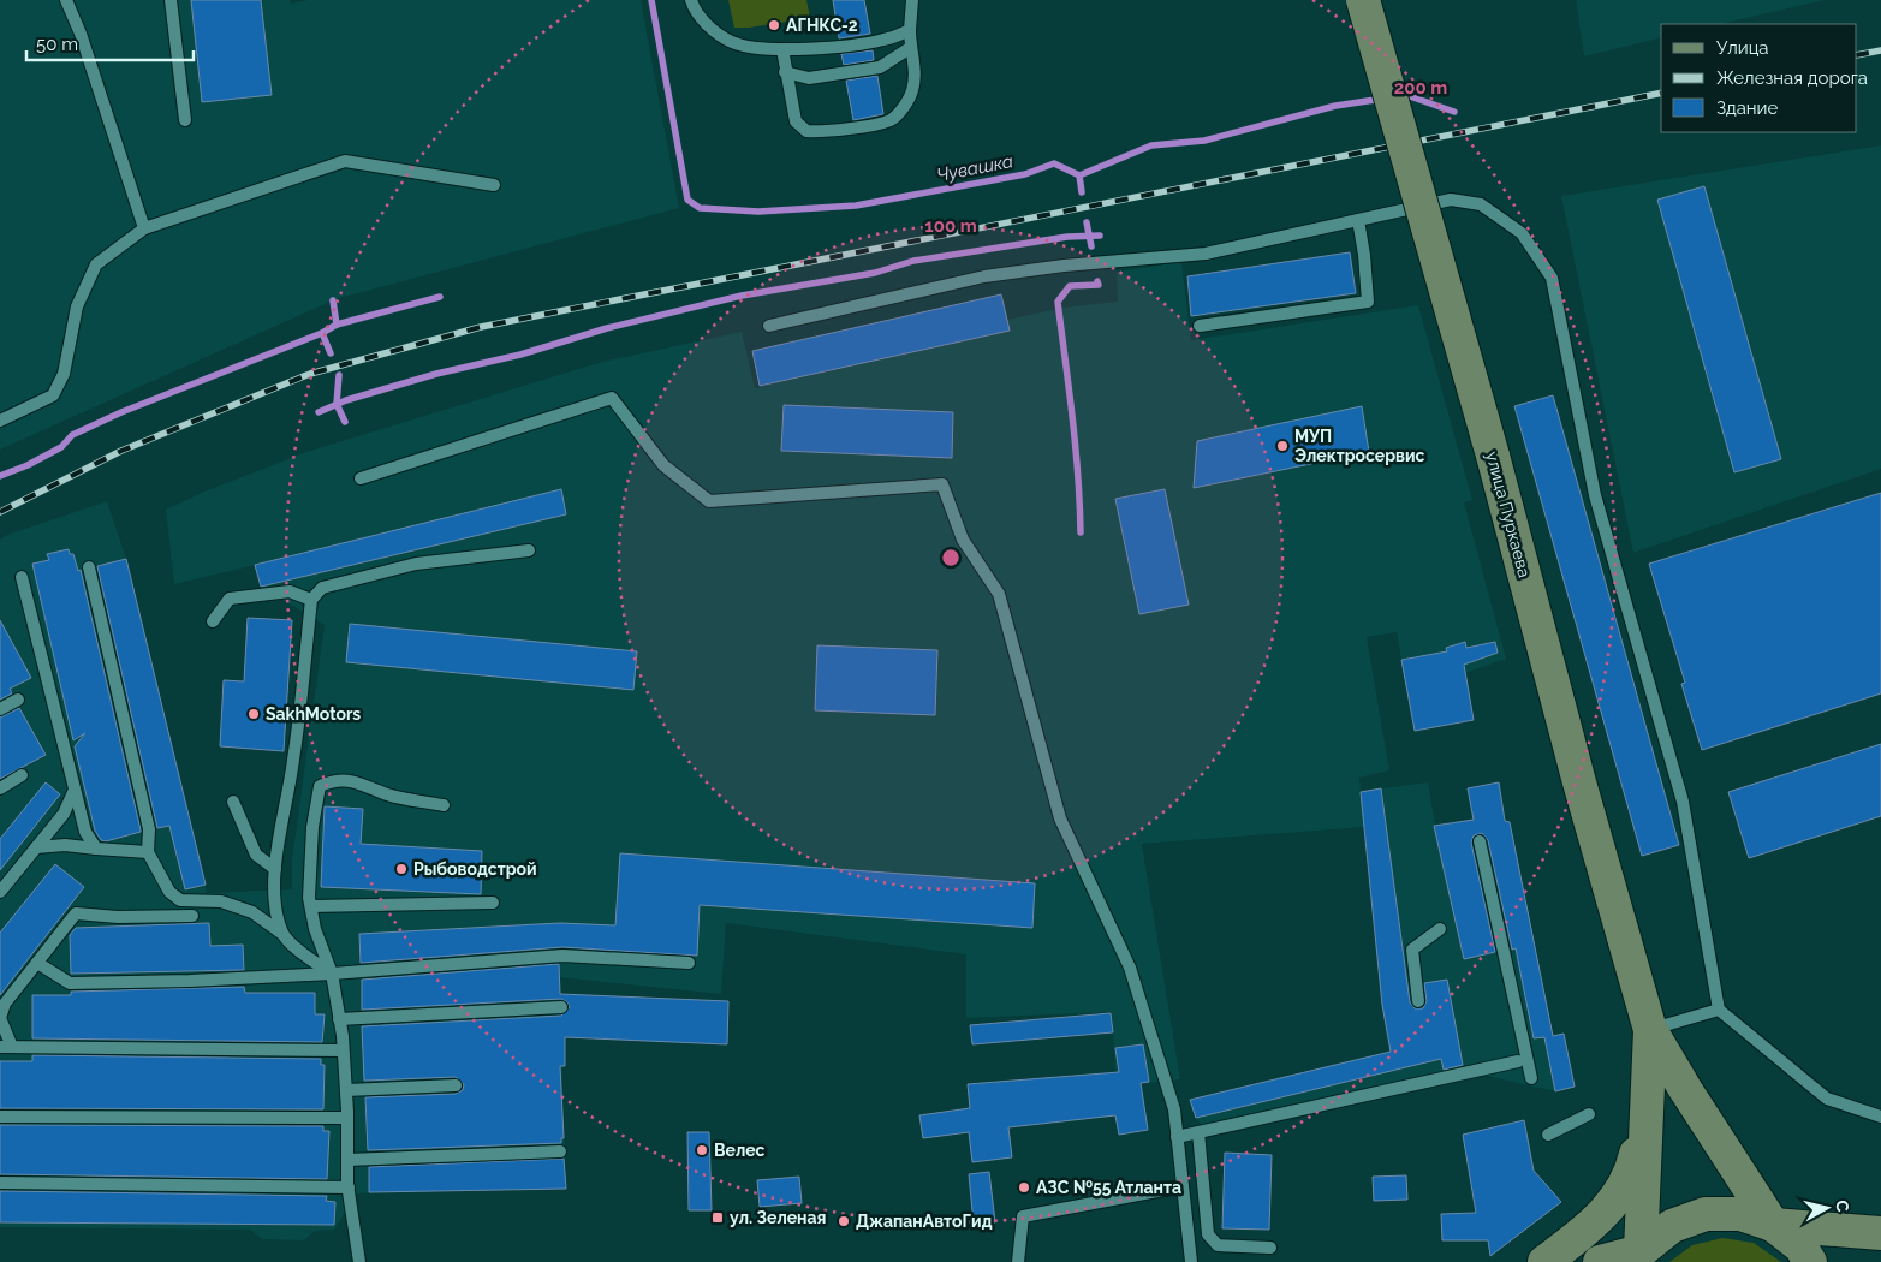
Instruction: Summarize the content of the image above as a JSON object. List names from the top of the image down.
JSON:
{
  "streets": {
    "main road": ["улица Пуркаева"]
  },
  "water": ["Чувашка"],
  "places": {
    "other": [
      "АГНКС-2",
      "МУП Электросервис",
      "SakhMotors",
      "Рыбоводстрой",
      "Велес",
      "АЗС №55 Атланта",
      "ДжапанАвтоГид"
    ],
    "transit": ["ул. Зеленая"]
  },
  "legend": ["Улица", "Железная дорога", "Здание"],
  "scale_bar": "50 m",
  "north": "right",
  "rings": ["200 m", "100 m"]
}
